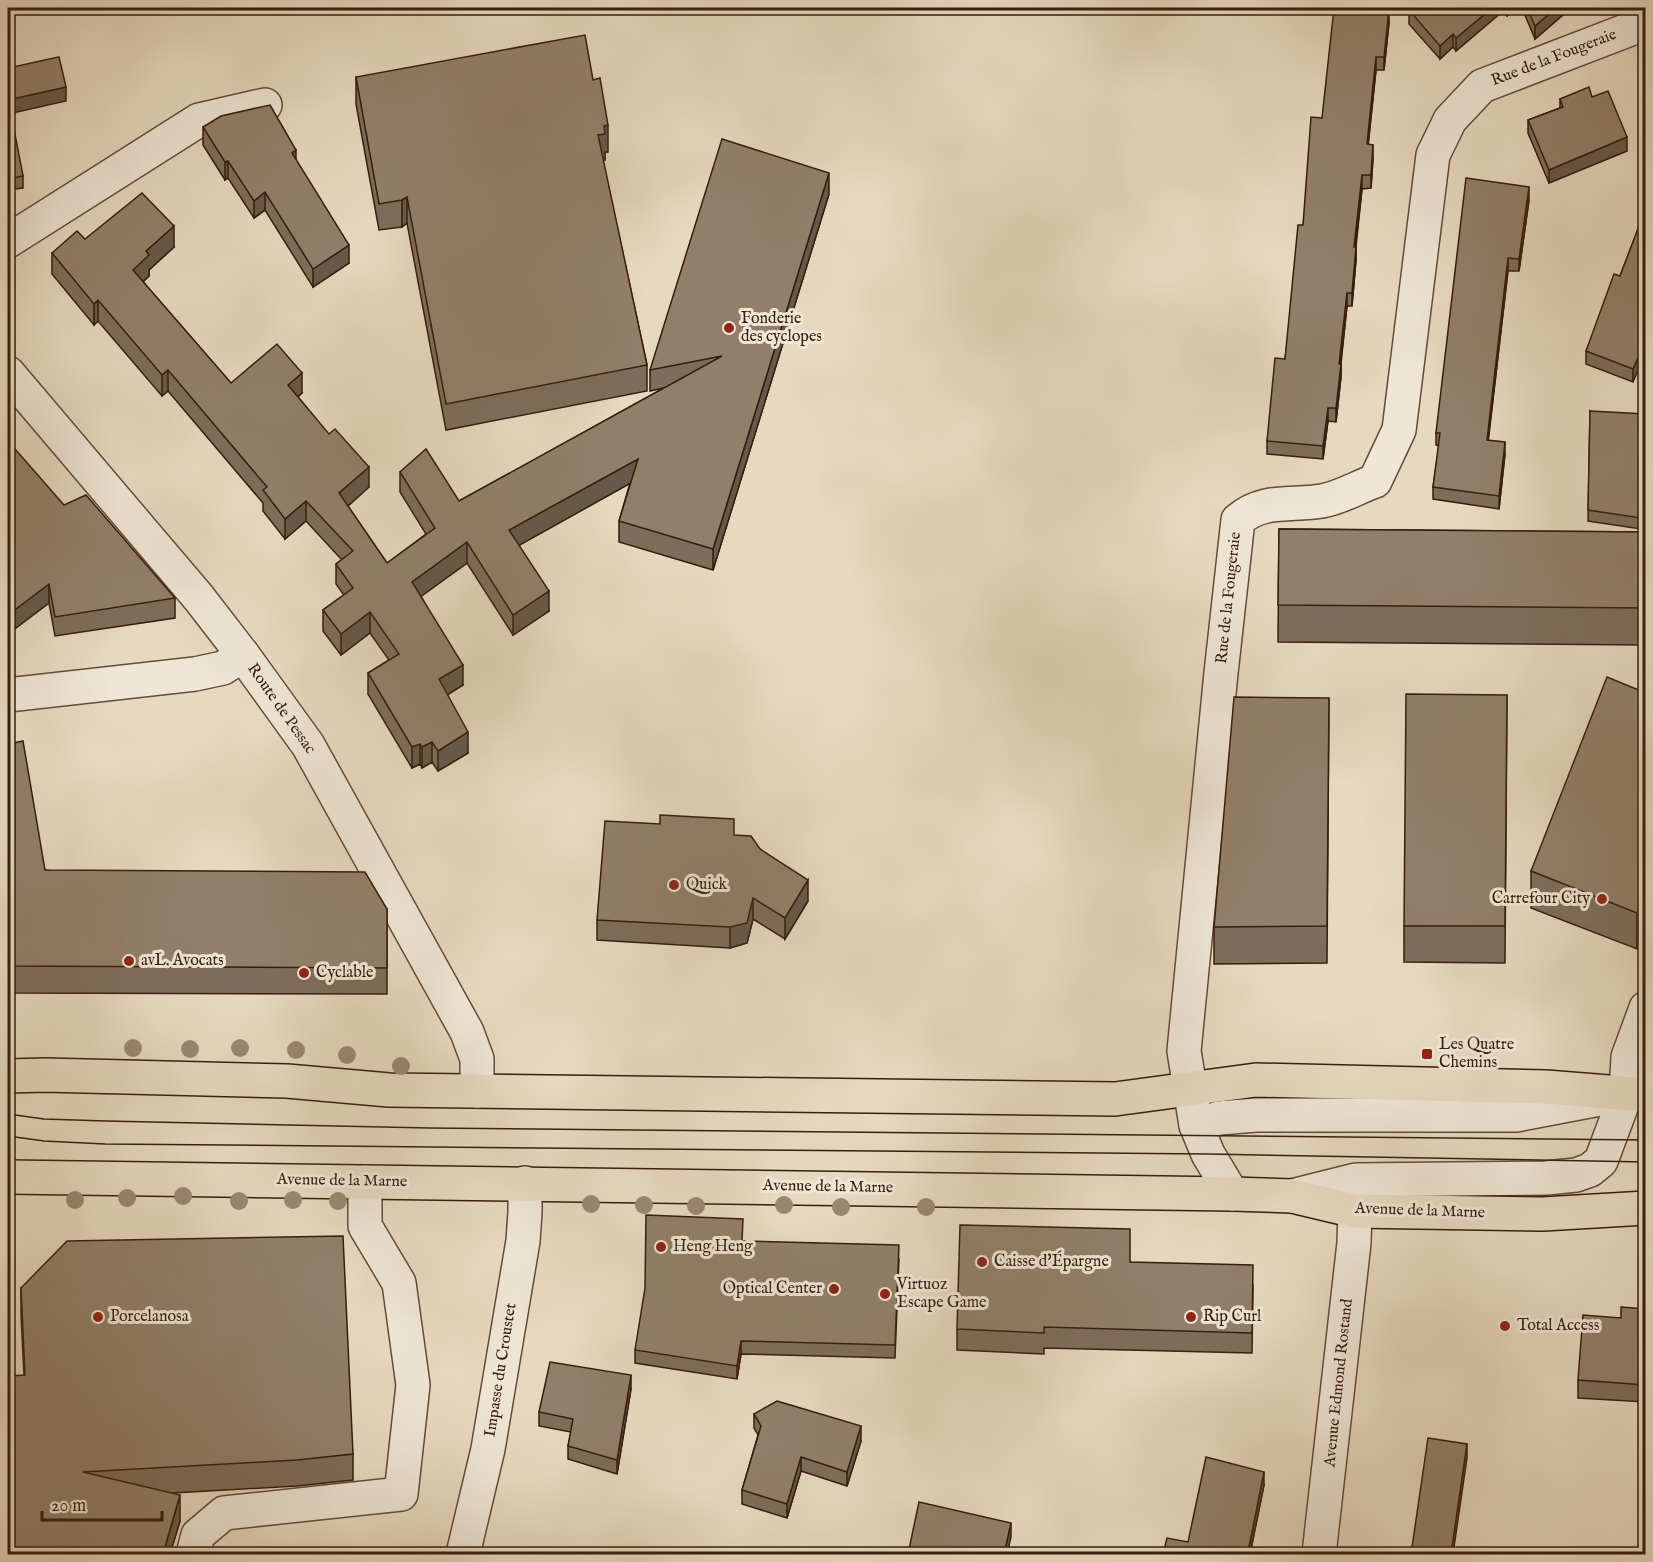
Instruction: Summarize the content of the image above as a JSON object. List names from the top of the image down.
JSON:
{
  "streets": {
    "main road": ["Avenue de la Marne"],
    "street": [
      "Rue de la Fougeraie",
      "Route de Pessac",
      "Impasse du Croustet",
      "Avenue Edmond Rostand"
    ]
  },
  "crossings": [
    ["Rue de la Fougeraie", "Avenue de la Marne"],
    ["Avenue de la Marne", "Impasse du Croustet"],
    ["Avenue de la Marne", "Avenue Edmond Rostand"]
  ],
  "places": {
    "other": [
      "Fonderie des cyclopes",
      "Quick",
      "Carrefour City",
      "avL. Avocats",
      "Cyclable",
      "Heng Heng",
      "Caisse d'Épargne",
      "Optical Center",
      "Virtuoz Escape Game",
      "Porcelanosa",
      "Rip Curl",
      "Total Access"
    ],
    "transit": ["Les Quatre Chemins"]
  },
  "scale_bar": "20 m"
}
